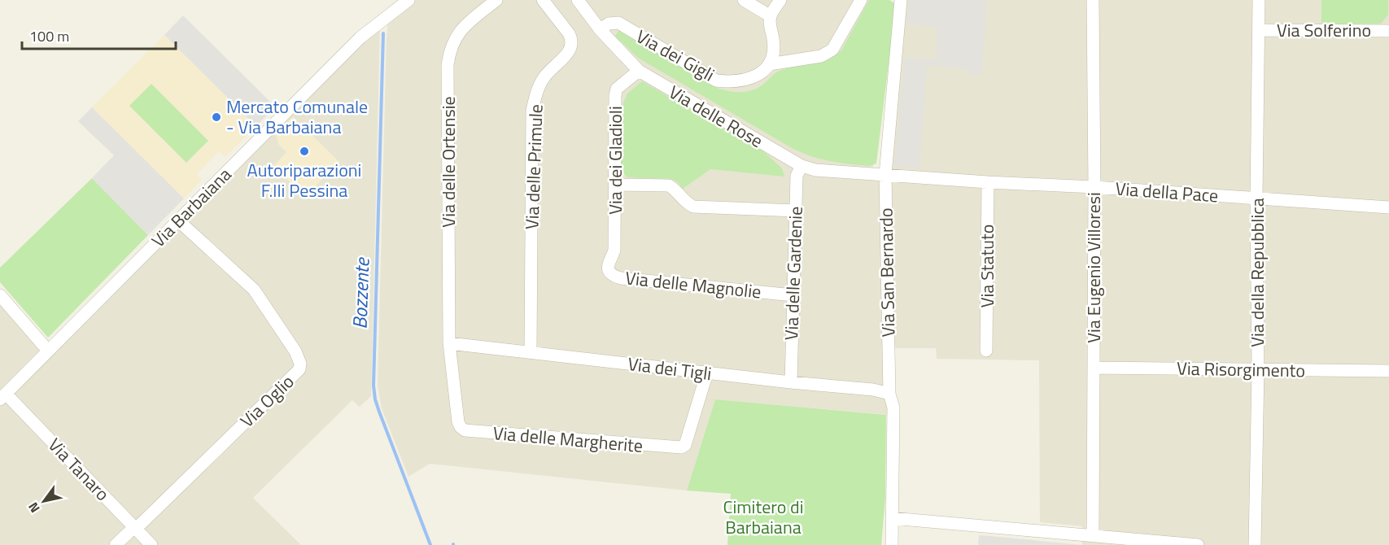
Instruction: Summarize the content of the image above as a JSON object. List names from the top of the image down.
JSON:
{
  "streets": {
    "street": [
      "Via Solferino",
      "Via dei Gigli",
      "Via delle Rose",
      "Via dei Gladioli",
      "Via delle Ortensie",
      "Via delle Primule",
      "Via della Pace",
      "Via Barbaiana",
      "Via Statuto",
      "Via Eugenio Villoresi",
      "Via San Bernardo",
      "Via della Repubblica",
      "Via delle Gardenie",
      "Via delle Magnolie",
      "Via dei Tigli",
      "Via Risorgimento",
      "Via Oglio",
      "Via delle Margherite",
      "Via Tanaro"
    ]
  },
  "crossings": [
    ["Via Solferino", "Via della Repubblica"],
    ["Via dei Gigli", "Via delle Rose"],
    ["Via delle Rose", "Via dei Gladioli"],
    ["Via delle Rose", "Via della Pace"],
    ["Via delle Rose", "Via San Bernardo"],
    ["Via delle Rose", "Via delle Gardenie"],
    ["Via dei Gladioli", "Via delle Magnolie"],
    ["Via delle Ortensie", "Via dei Tigli"],
    ["Via delle Ortensie", "Via delle Margherite"],
    ["Via delle Primule", "Via dei Tigli"],
    ["Via della Pace", "Via Statuto"],
    ["Via della Pace", "Via Eugenio Villoresi"],
    ["Via della Pace", "Via San Bernardo"],
    ["Via della Pace", "Via della Repubblica"],
    ["Via Barbaiana", "Via Oglio"],
    ["Via Barbaiana", "Via Tanaro"],
    ["Via Eugenio Villoresi", "Via Risorgimento"],
    ["Via San Bernardo", "Via dei Tigli"],
    ["Via della Repubblica", "Via Risorgimento"],
    ["Via delle Gardenie", "Via delle Magnolie"],
    ["Via delle Gardenie", "Via dei Tigli"],
    ["Via dei Tigli", "Via delle Margherite"],
    ["Via Oglio", "Via Tanaro"]
  ],
  "water": ["Bozzente"],
  "parks": ["Cimitero di Barbaiana"],
  "places": ["Mercato Comunale - Via Barbaiana", "Autoriparazioni F.lli Pessina"],
  "scale_bar": "100 m",
  "north": "bottom left"
}
